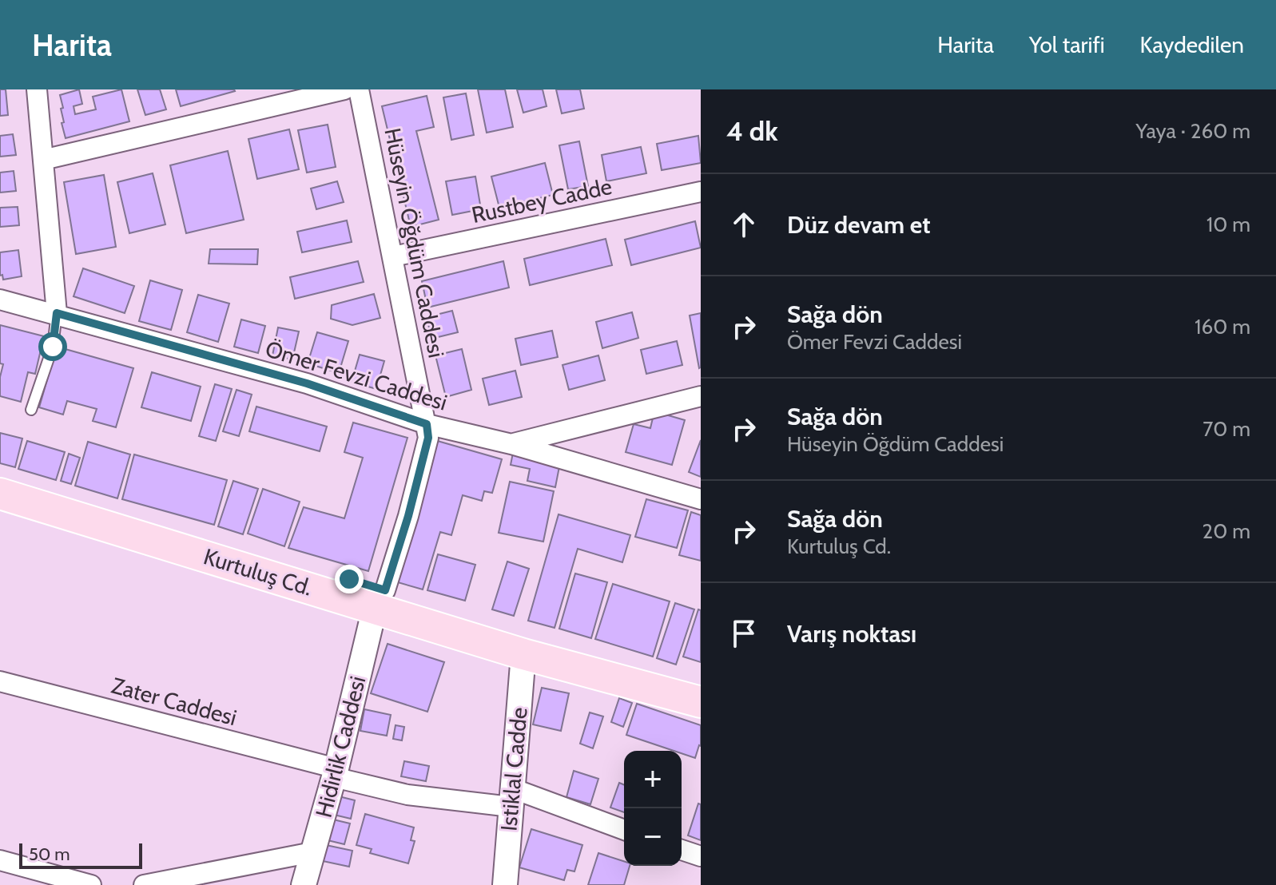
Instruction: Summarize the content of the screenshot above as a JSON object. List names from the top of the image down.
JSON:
{
  "streets": {
    "main road": ["Kurtuluş Cd."],
    "street": [
      "Rustbey Cadde",
      "Hüseyin Öğdüm Caddesi",
      "Ömer Fevzi Caddesi",
      "Zater Caddesi",
      "Hidirlik Caddesi",
      "Istiklal Cadde"
    ]
  },
  "crossings": [
    ["Rustbey Cadde", "Hüseyin Öğdüm Caddesi"],
    ["Hüseyin Öğdüm Caddesi", "Ömer Fevzi Caddesi"],
    ["Hüseyin Öğdüm Caddesi", "Kurtuluş Cd."],
    ["Hüseyin Öğdüm Caddesi", "Hidirlik Caddesi"],
    ["Kurtuluş Cd.", "Hidirlik Caddesi"],
    ["Kurtuluş Cd.", "Istiklal Cadde"],
    ["Zater Caddesi", "Hidirlik Caddesi"],
    ["Zater Caddesi", "Istiklal Cadde"]
  ],
  "scale_bar": "50 m",
  "page": {
    "header": "Harita",
    "nav": ["Harita", "Yol tarifi", "Kaydedilen"],
    "heading": ["4 dk", "Yaya · 260 m"],
    "list": [
      ["Düz devam et", "10 m"],
      ["Sağa dön", "Ömer Fevzi Caddesi", "160 m"],
      ["Sağa dön", "Hüseyin Öğdüm Caddesi", "70 m"],
      ["Sağa dön", "Kurtuluş Cd.", "20 m"],
      "Varış noktası"
    ],
    "map_buttons": ["+", "−"],
    "scale": "50 m"
  }
}
